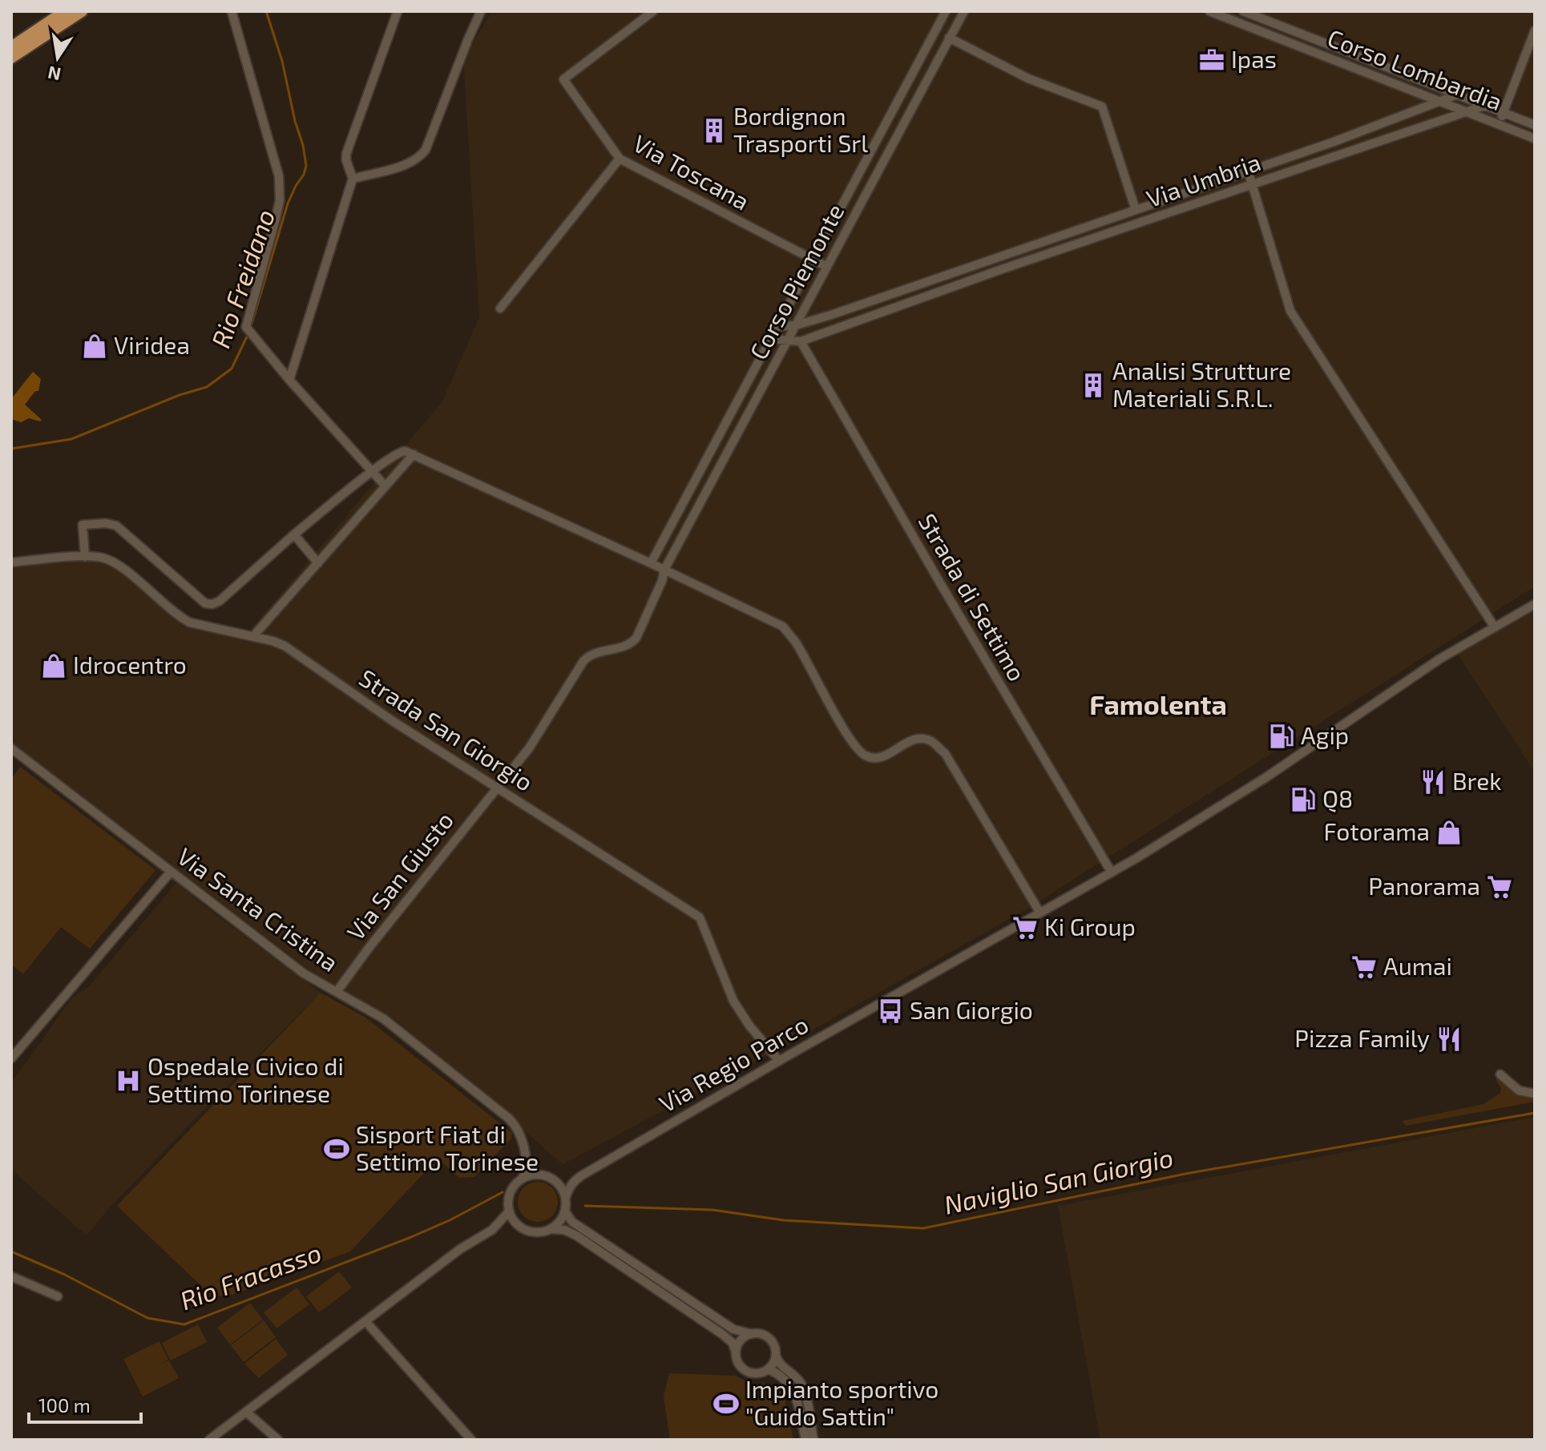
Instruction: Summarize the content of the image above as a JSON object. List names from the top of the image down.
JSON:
{
  "streets": {
    "street": [
      "Corso Lombardia",
      "Via Toscana",
      "Via Umbria",
      "Corso Piemonte",
      "Strada di Settimo",
      "Strada San Giorgio",
      "Via San Giusto",
      "Via Santa Cristina",
      "Via Regio Parco"
    ]
  },
  "crossings": [
    ["Corso Lombardia", "Via Umbria"],
    ["Via Toscana", "Corso Piemonte"],
    ["Via Umbria", "Corso Piemonte"],
    ["Via Umbria", "Strada di Settimo"],
    ["Corso Piemonte", "Via San Giusto"],
    ["Strada San Giorgio", "Via San Giusto"],
    ["Strada San Giorgio", "Via Regio Parco"],
    ["Via San Giusto", "Via Santa Cristina"],
    ["Via Santa Cristina", "Via Regio Parco"]
  ],
  "districts": ["Famolenta"],
  "water": ["Rio Freidano", "Naviglio San Giorgio", "Rio Fracasso"],
  "places": {
    "office": ["Ipas"],
    "building": ["Bordignon Trasporti Srl", "Analisi Strutture Materiali S.R.L."],
    "shop": ["Viridea", "Idrocentro", "Fotorama"],
    "fuel station": ["Agip", "Q8"],
    "restaurant": ["Brek", "Pizza Family"],
    "supermarket": ["Panorama", "Ki Group", "Aumai"],
    "bus stop": ["San Giorgio"],
    "hospital": ["Ospedale Civico di Settimo Torinese"],
    "sports": ["Sisport Fiat di Settimo Torinese", "Impianto sportivo \"Guido Sattin\""]
  },
  "scale_bar": "100 m",
  "north": "bottom"
}
